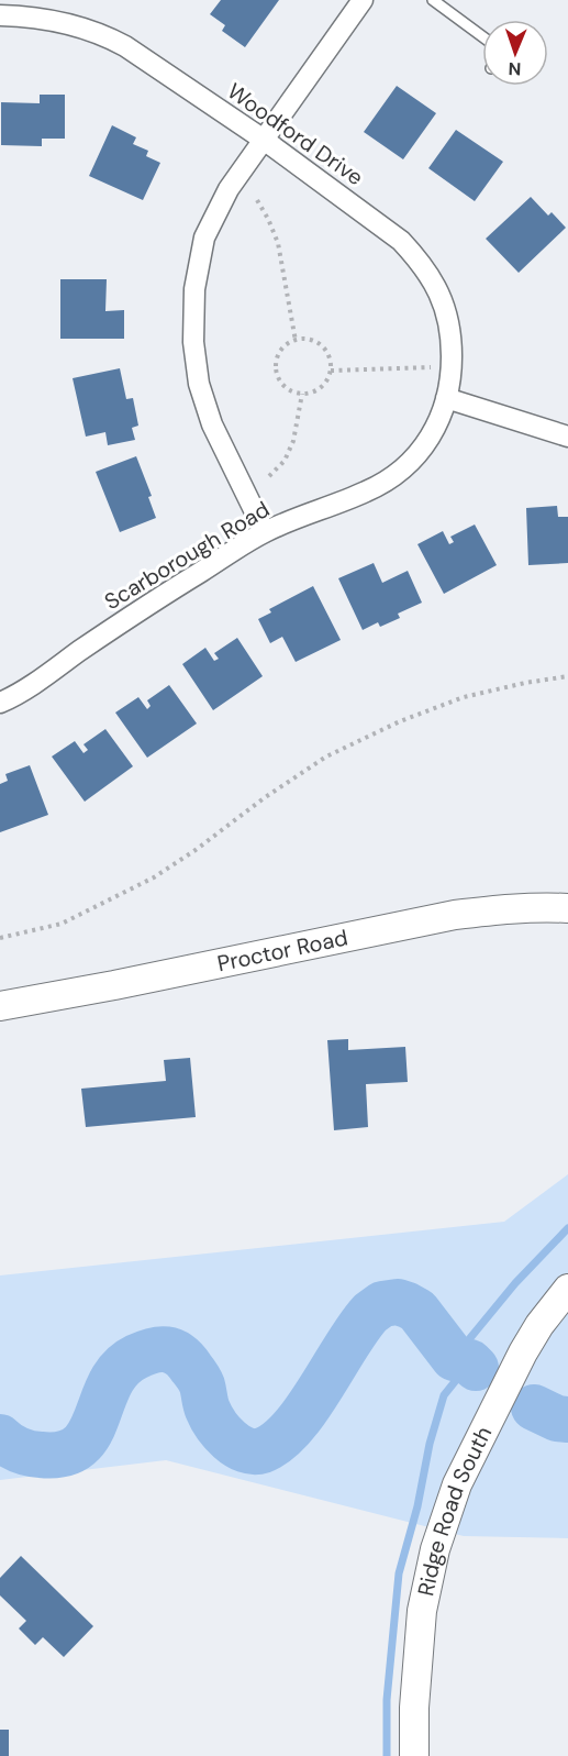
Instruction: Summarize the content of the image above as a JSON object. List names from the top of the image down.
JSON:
{
  "streets": {
    "street": [
      "Woodford Drive",
      "Scarborough Road",
      "Proctor Road",
      "Ridge Road South"
    ]
  },
  "crossings": [
    ["Woodford Drive", "Scarborough Road"]
  ],
  "north": "bottom"
}
